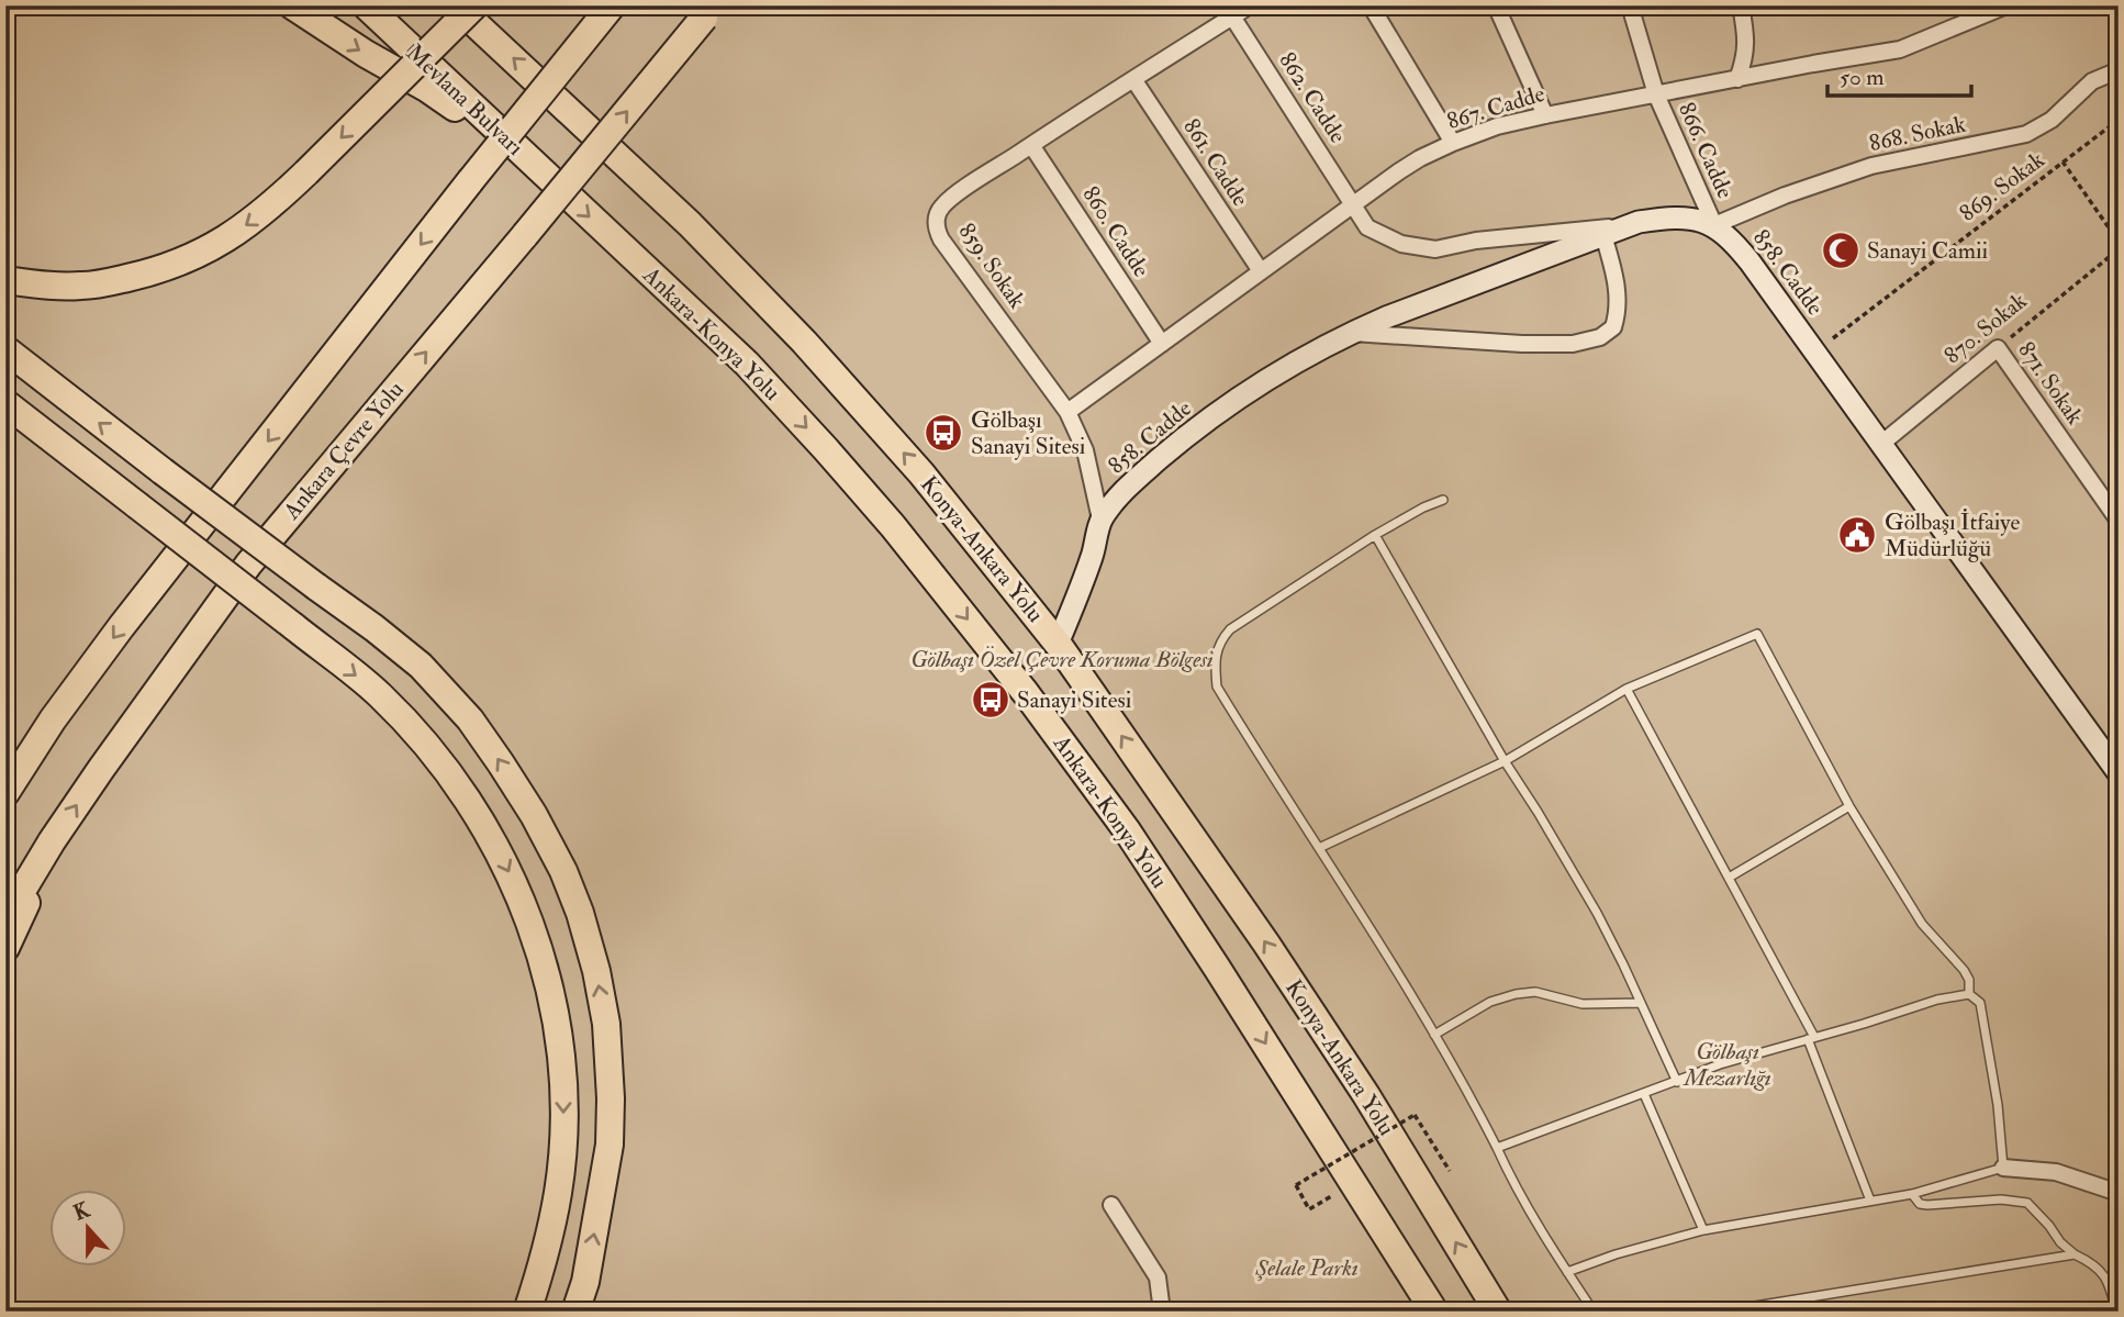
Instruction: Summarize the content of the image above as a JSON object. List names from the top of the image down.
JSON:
{
  "streets": {
    "highway": [
      "Mevlana Bulvarı",
      "Ankara-Konya Yolu",
      "Ankara Çevre Yolu",
      "Konya-Ankara Yolu"
    ],
    "street": [
      "862. Cadde",
      "867. Cadde",
      "868. Sokak",
      "866. Cadde",
      "861. Cadde",
      "860. Cadde",
      "859. Sokak",
      "858. Cadde",
      "870. Sokak",
      "871. Sokak"
    ],
    "path": ["869. Sokak"]
  },
  "crossings": [
    ["862. Cadde", "867. Cadde"],
    ["862. Cadde", "859. Sokak"],
    ["862. Cadde", "858. Cadde"],
    ["Mevlana Bulvarı", "Ankara-Konya Yolu"],
    ["867. Cadde", "866. Cadde"],
    ["867. Cadde", "861. Cadde"],
    ["867. Cadde", "860. Cadde"],
    ["867. Cadde", "859. Sokak"],
    ["868. Sokak", "866. Cadde"],
    ["868. Sokak", "858. Cadde"],
    ["866. Cadde", "858. Cadde"],
    ["861. Cadde", "859. Sokak"],
    ["860. Cadde", "859. Sokak"],
    ["859. Sokak", "858. Cadde"],
    ["859. Sokak", "Konya-Ankara Yolu"],
    ["858. Cadde", "870. Sokak"],
    ["870. Sokak", "871. Sokak"]
  ],
  "one_way": ["Ankara-Konya Yolu", "Konya-Ankara Yolu"],
  "parks": ["Gölbaşı Özel Çevre Koruma Bölgesi", "Gölbaşı Mezarlığı", "Şelale Parkı"],
  "places": {
    "mosque": ["Sanayi Camii"],
    "bus stop": ["Gölbaşı Sanayi Sitesi", "Sanayi Sitesi"],
    "public building": ["Gölbaşı İtfaiye Müdürlüğü"]
  },
  "scale_bar": "50 m",
  "north": "top"
}
